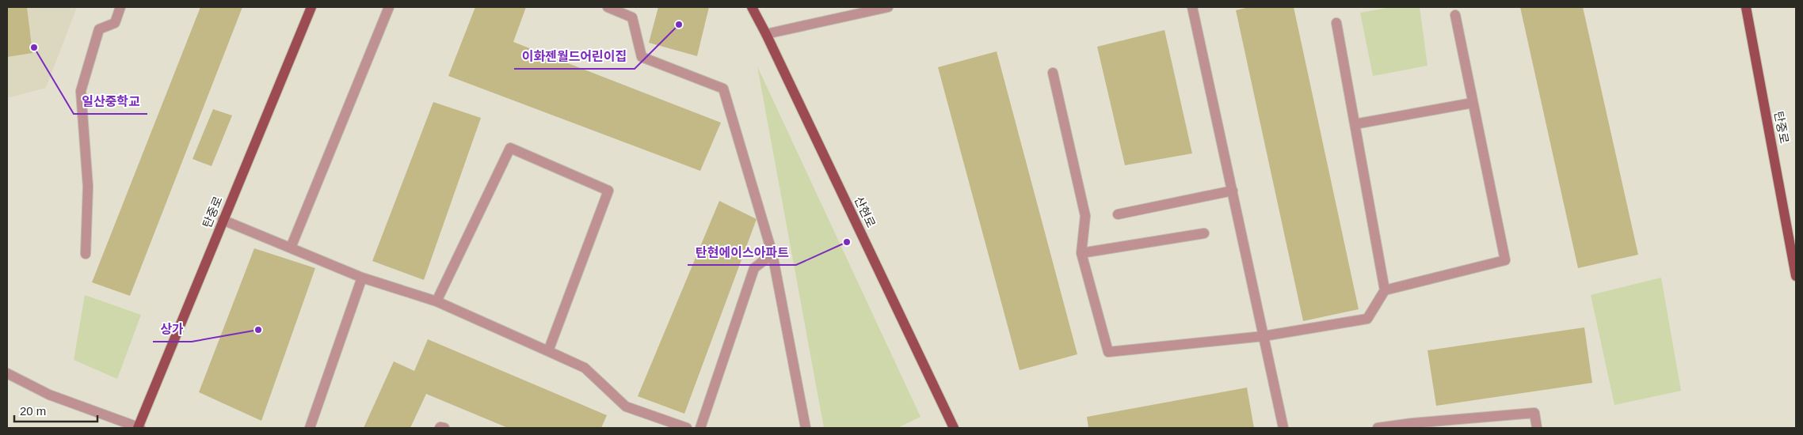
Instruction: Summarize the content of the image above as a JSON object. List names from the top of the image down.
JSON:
{
  "streets": {
    "main road": ["탄중로", "산현로"]
  },
  "places": [
    "이화젠월드어린이집",
    "일산중학교",
    "탄현에이스아파트",
    "상가"
  ],
  "scale_bar": "20 m"
}
